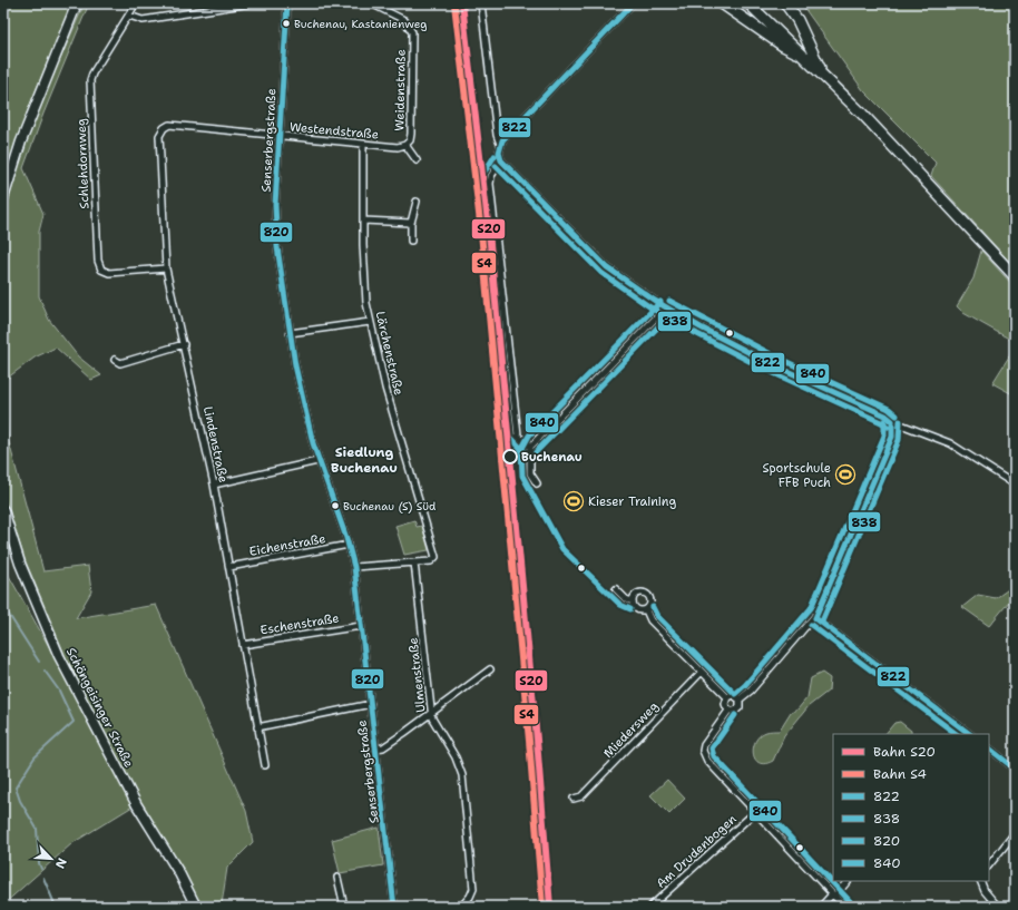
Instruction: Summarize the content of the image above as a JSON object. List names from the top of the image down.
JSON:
{
  "streets": {
    "main road": ["Schöngeisinger Straße"],
    "street": [
      "Weidenstraße",
      "Westendstraße",
      "Senserbergstraße",
      "Schlehdornweg",
      "Lärchenstraße",
      "Lindenstraße",
      "Eichenstraße",
      "Eschenstraße",
      "Ulmenstraße",
      "Miedersweg",
      "Am Drudenbogen"
    ]
  },
  "crossings": [
    ["Weidenstraße", "Westendstraße"],
    ["Westendstraße", "Senserbergstraße"],
    ["Westendstraße", "Lärchenstraße"],
    ["Westendstraße", "Lindenstraße"],
    ["Senserbergstraße", "Eichenstraße"],
    ["Senserbergstraße", "Eschenstraße"],
    ["Schlehdornweg", "Lindenstraße"],
    ["Lärchenstraße", "Ulmenstraße"],
    ["Lindenstraße", "Eichenstraße"],
    ["Lindenstraße", "Eschenstraße"]
  ],
  "districts": ["Siedlung Buchenau"],
  "places": {
    "other": ["Buchenau, Kastanienweg", "Buchenau", "Buchenau (S) Süd"],
    "sports": ["Sportschule FFB Puch", "Kieser Training"]
  },
  "lines": [
    "rail line S20",
    "transit line 822",
    "transit line 820",
    "rail line S4",
    "transit line 838",
    "transit line 840"
  ],
  "legend": [
    "Bahn S20",
    "Bahn S4",
    "822",
    "838",
    "820",
    "840"
  ],
  "north": "bottom right"
}
